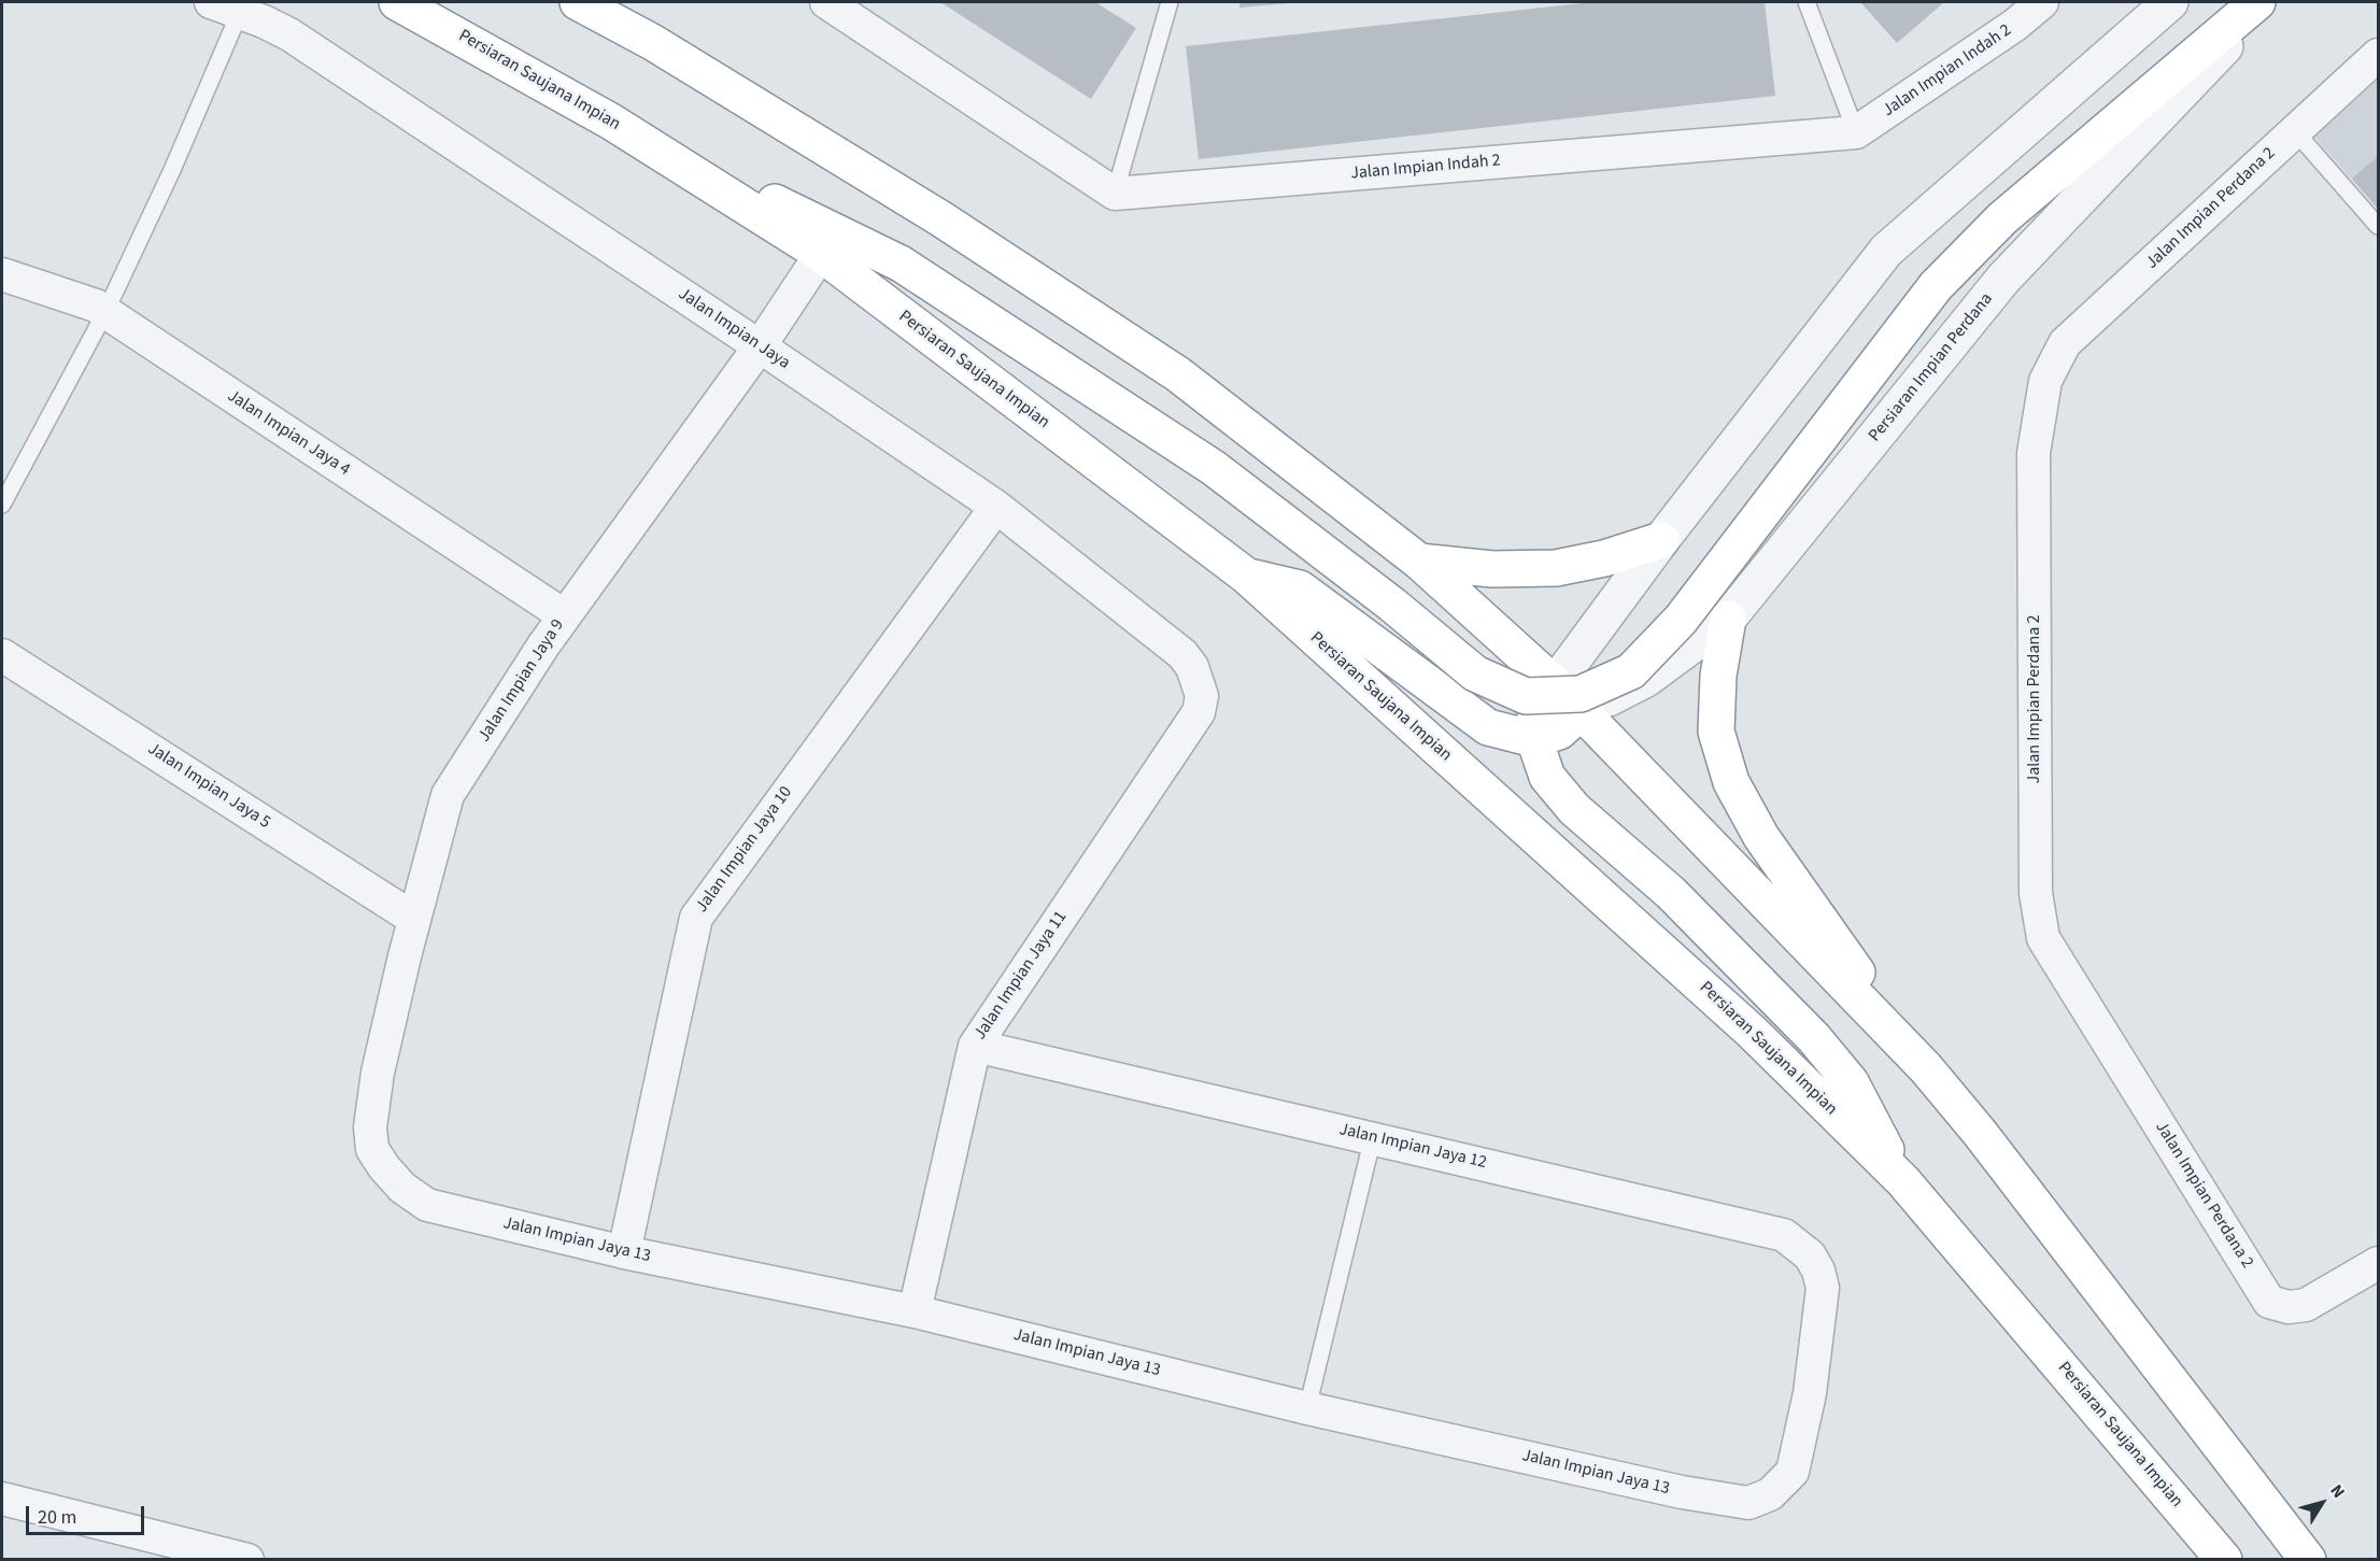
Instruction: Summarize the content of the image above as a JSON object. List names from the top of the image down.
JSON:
{
  "streets": {
    "highway": ["Persiaran Saujana Impian"],
    "street": [
      "Jalan Impian Indah 2",
      "Jalan Impian Perdana 2",
      "Jalan Impian Jaya",
      "Persiaran Impian Perdana",
      "Jalan Impian Jaya 4",
      "Jalan Impian Jaya 9",
      "Jalan Impian Jaya 5",
      "Jalan Impian Jaya 10",
      "Jalan Impian Jaya 11",
      "Jalan Impian Jaya 12",
      "Jalan Impian Jaya 13"
    ]
  },
  "crossings": [
    ["Persiaran Saujana Impian", "Jalan Impian Jaya 9"],
    ["Jalan Impian Jaya", "Jalan Impian Jaya 9"],
    ["Jalan Impian Jaya", "Jalan Impian Jaya 10"],
    ["Jalan Impian Jaya", "Jalan Impian Jaya 11"],
    ["Jalan Impian Jaya 4", "Jalan Impian Jaya 9"],
    ["Jalan Impian Jaya 9", "Jalan Impian Jaya 5"],
    ["Jalan Impian Jaya 9", "Jalan Impian Jaya 13"],
    ["Jalan Impian Jaya 10", "Jalan Impian Jaya 13"],
    ["Jalan Impian Jaya 11", "Jalan Impian Jaya 12"],
    ["Jalan Impian Jaya 11", "Jalan Impian Jaya 13"],
    ["Jalan Impian Jaya 12", "Jalan Impian Jaya 13"]
  ],
  "scale_bar": "20 m",
  "north": "top right"
}
